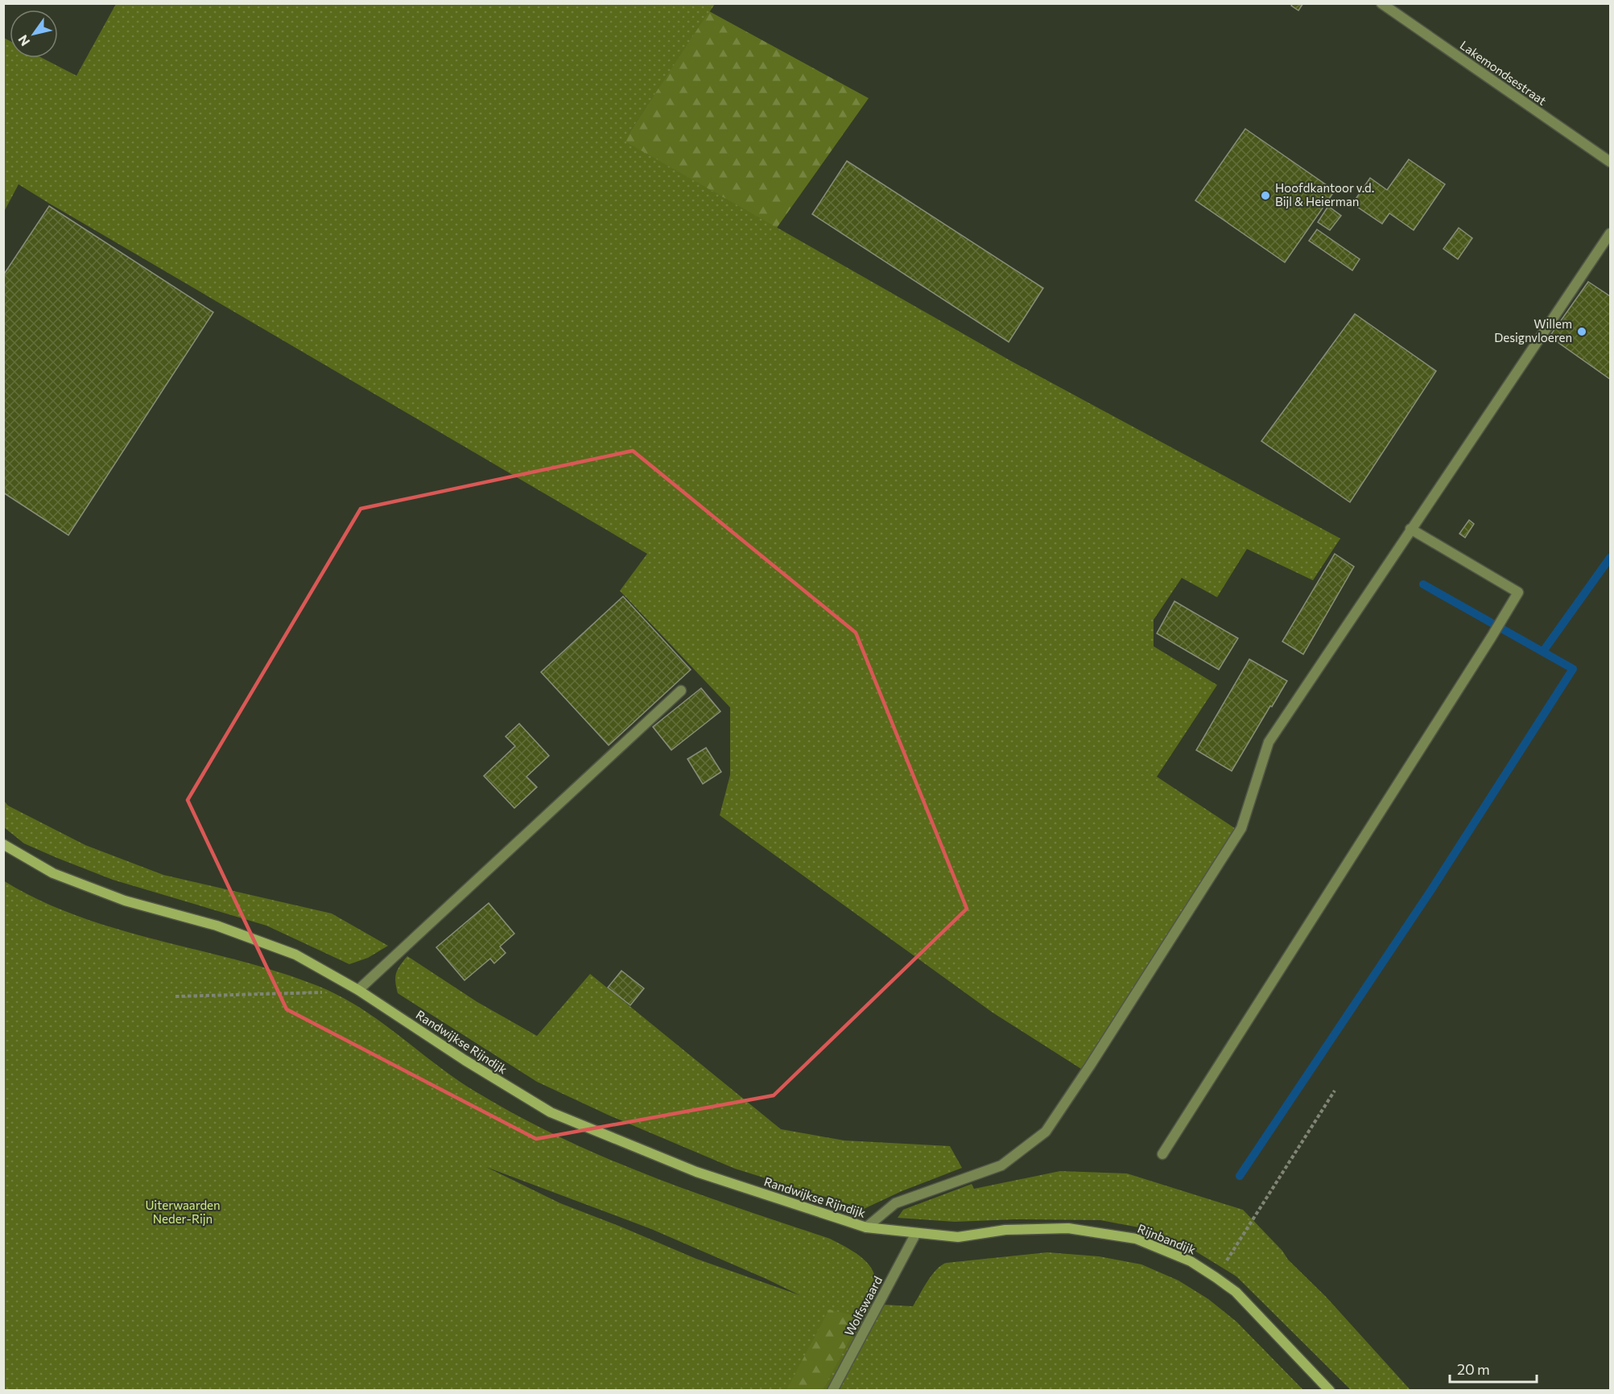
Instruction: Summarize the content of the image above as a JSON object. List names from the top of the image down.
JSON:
{
  "streets": {
    "street": [
      "Lakemondsestraat",
      "Randwijkse Rijndijk",
      "Rijnbandijk",
      "Wolfswaard"
    ]
  },
  "crossings": [
    ["Randwijkse Rijndijk", "Rijnbandijk"],
    ["Randwijkse Rijndijk", "Wolfswaard"],
    ["Rijnbandijk", "Wolfswaard"]
  ],
  "parks": ["Uiterwaarden Neder-Rijn"],
  "places": ["Hoofdkantoor v.d. Bijl & Heierman", "Willem Designvloeren"],
  "scale_bar": "20 m",
  "north": "bottom left"
}
